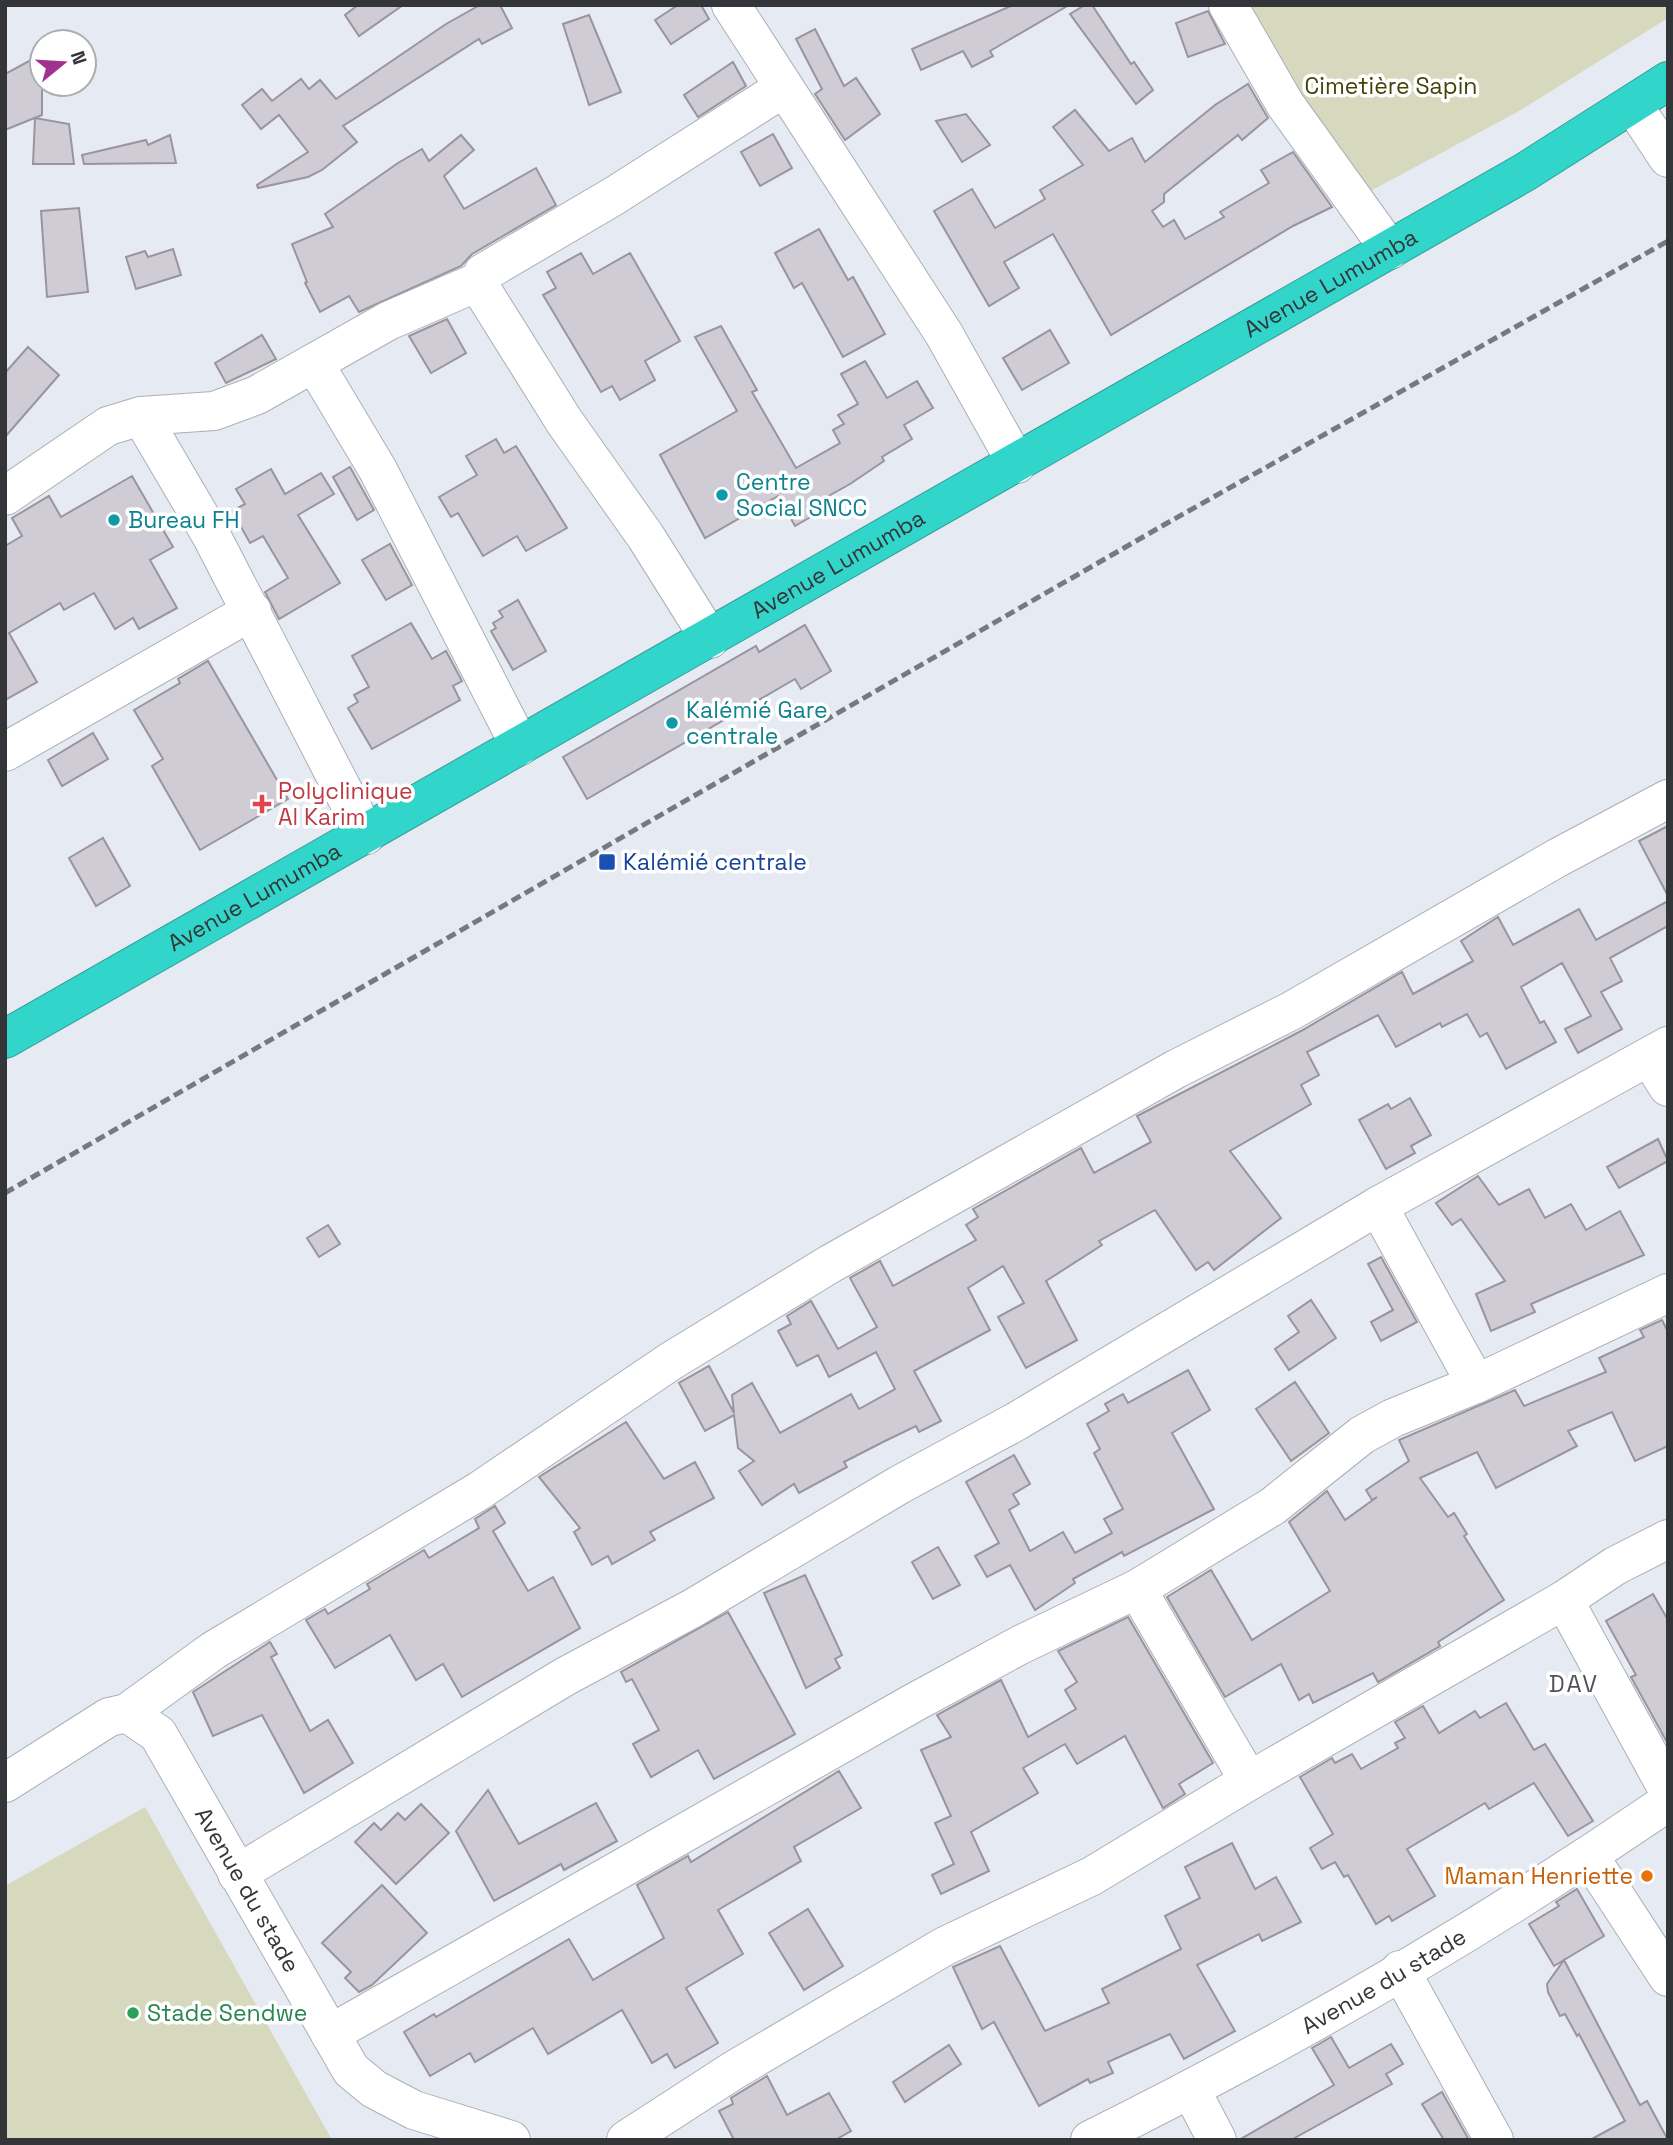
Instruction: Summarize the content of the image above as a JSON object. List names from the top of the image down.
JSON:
{
  "streets": {
    "highway": ["Avenue Lumumba"],
    "street": ["Avenue du stade"]
  },
  "districts": ["DAV"],
  "parks": ["Cimetière Sapin"],
  "places": {
    "other": [
      "Centre Social SNCC",
      "Bureau FH",
      "Kalémié Gare centrale",
      "Maman Henriette",
      "Stade Sendwe"
    ],
    "health": ["Polyclinique Al Karim"],
    "transit": ["Kalémié centrale"]
  },
  "north": "right"
}
